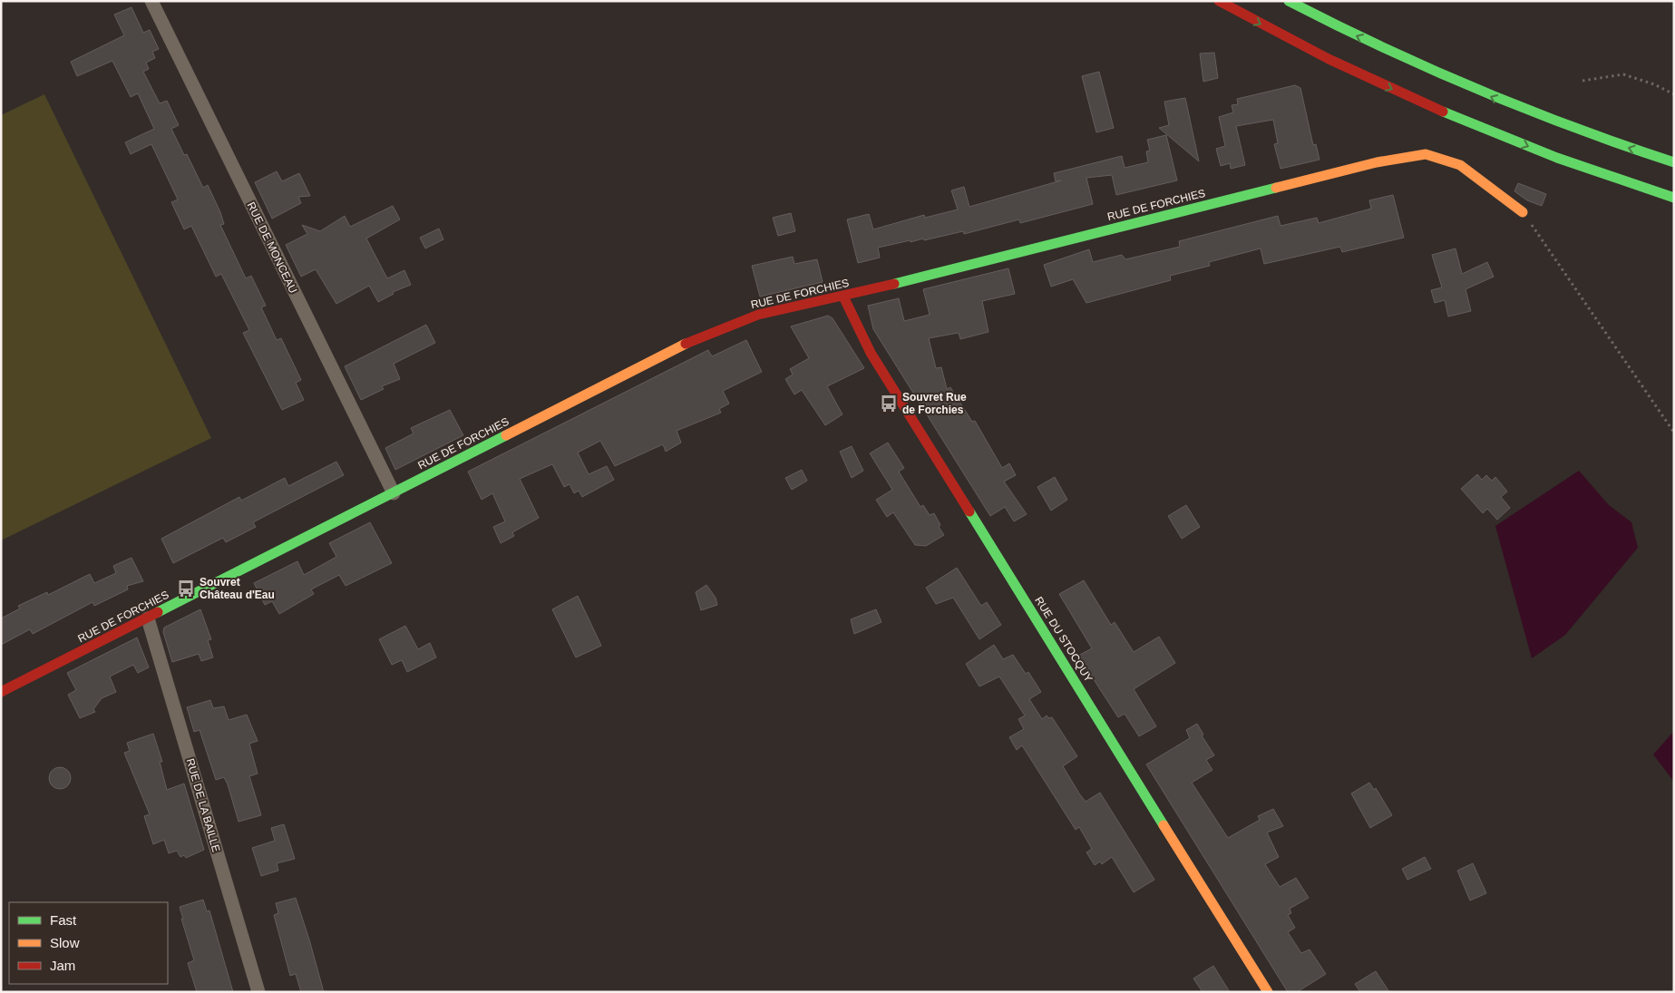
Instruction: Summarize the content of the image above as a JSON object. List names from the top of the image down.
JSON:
{
  "streets": {
    "street": [
      "RUE DE FORCHIES",
      "RUE DE MONCEAU",
      "RUE DU STOCQUY",
      "RUE DE LA BAILLE"
    ]
  },
  "crossings": [
    ["RUE DE FORCHIES", "RUE DE MONCEAU"],
    ["RUE DE FORCHIES", "RUE DU STOCQUY"],
    ["RUE DE FORCHIES", "RUE DE LA BAILLE"]
  ],
  "places": {
    "bus stop": ["Souvret Rue de Forchies", "Souvret Château d'Eau"]
  },
  "legend": ["Fast", "Slow", "Jam"]
}
